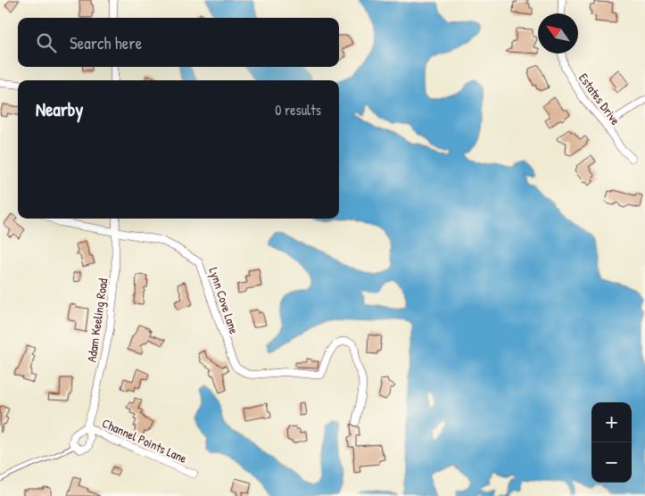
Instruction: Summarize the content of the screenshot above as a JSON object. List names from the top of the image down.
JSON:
{
  "streets": {
    "street": [
      "Estates Drive",
      "Lynn Cove Lane",
      "Adam Keeling Road",
      "Channel Points Lane"
    ]
  },
  "crossings": [
    ["Lynn Cove Lane", "Adam Keeling Road"],
    ["Adam Keeling Road", "Channel Points Lane"]
  ],
  "north": "top left",
  "page": {
    "search": "Search here",
    "heading": ["Nearby", "0 results"],
    "map_buttons": ["+", "−"]
  }
}
